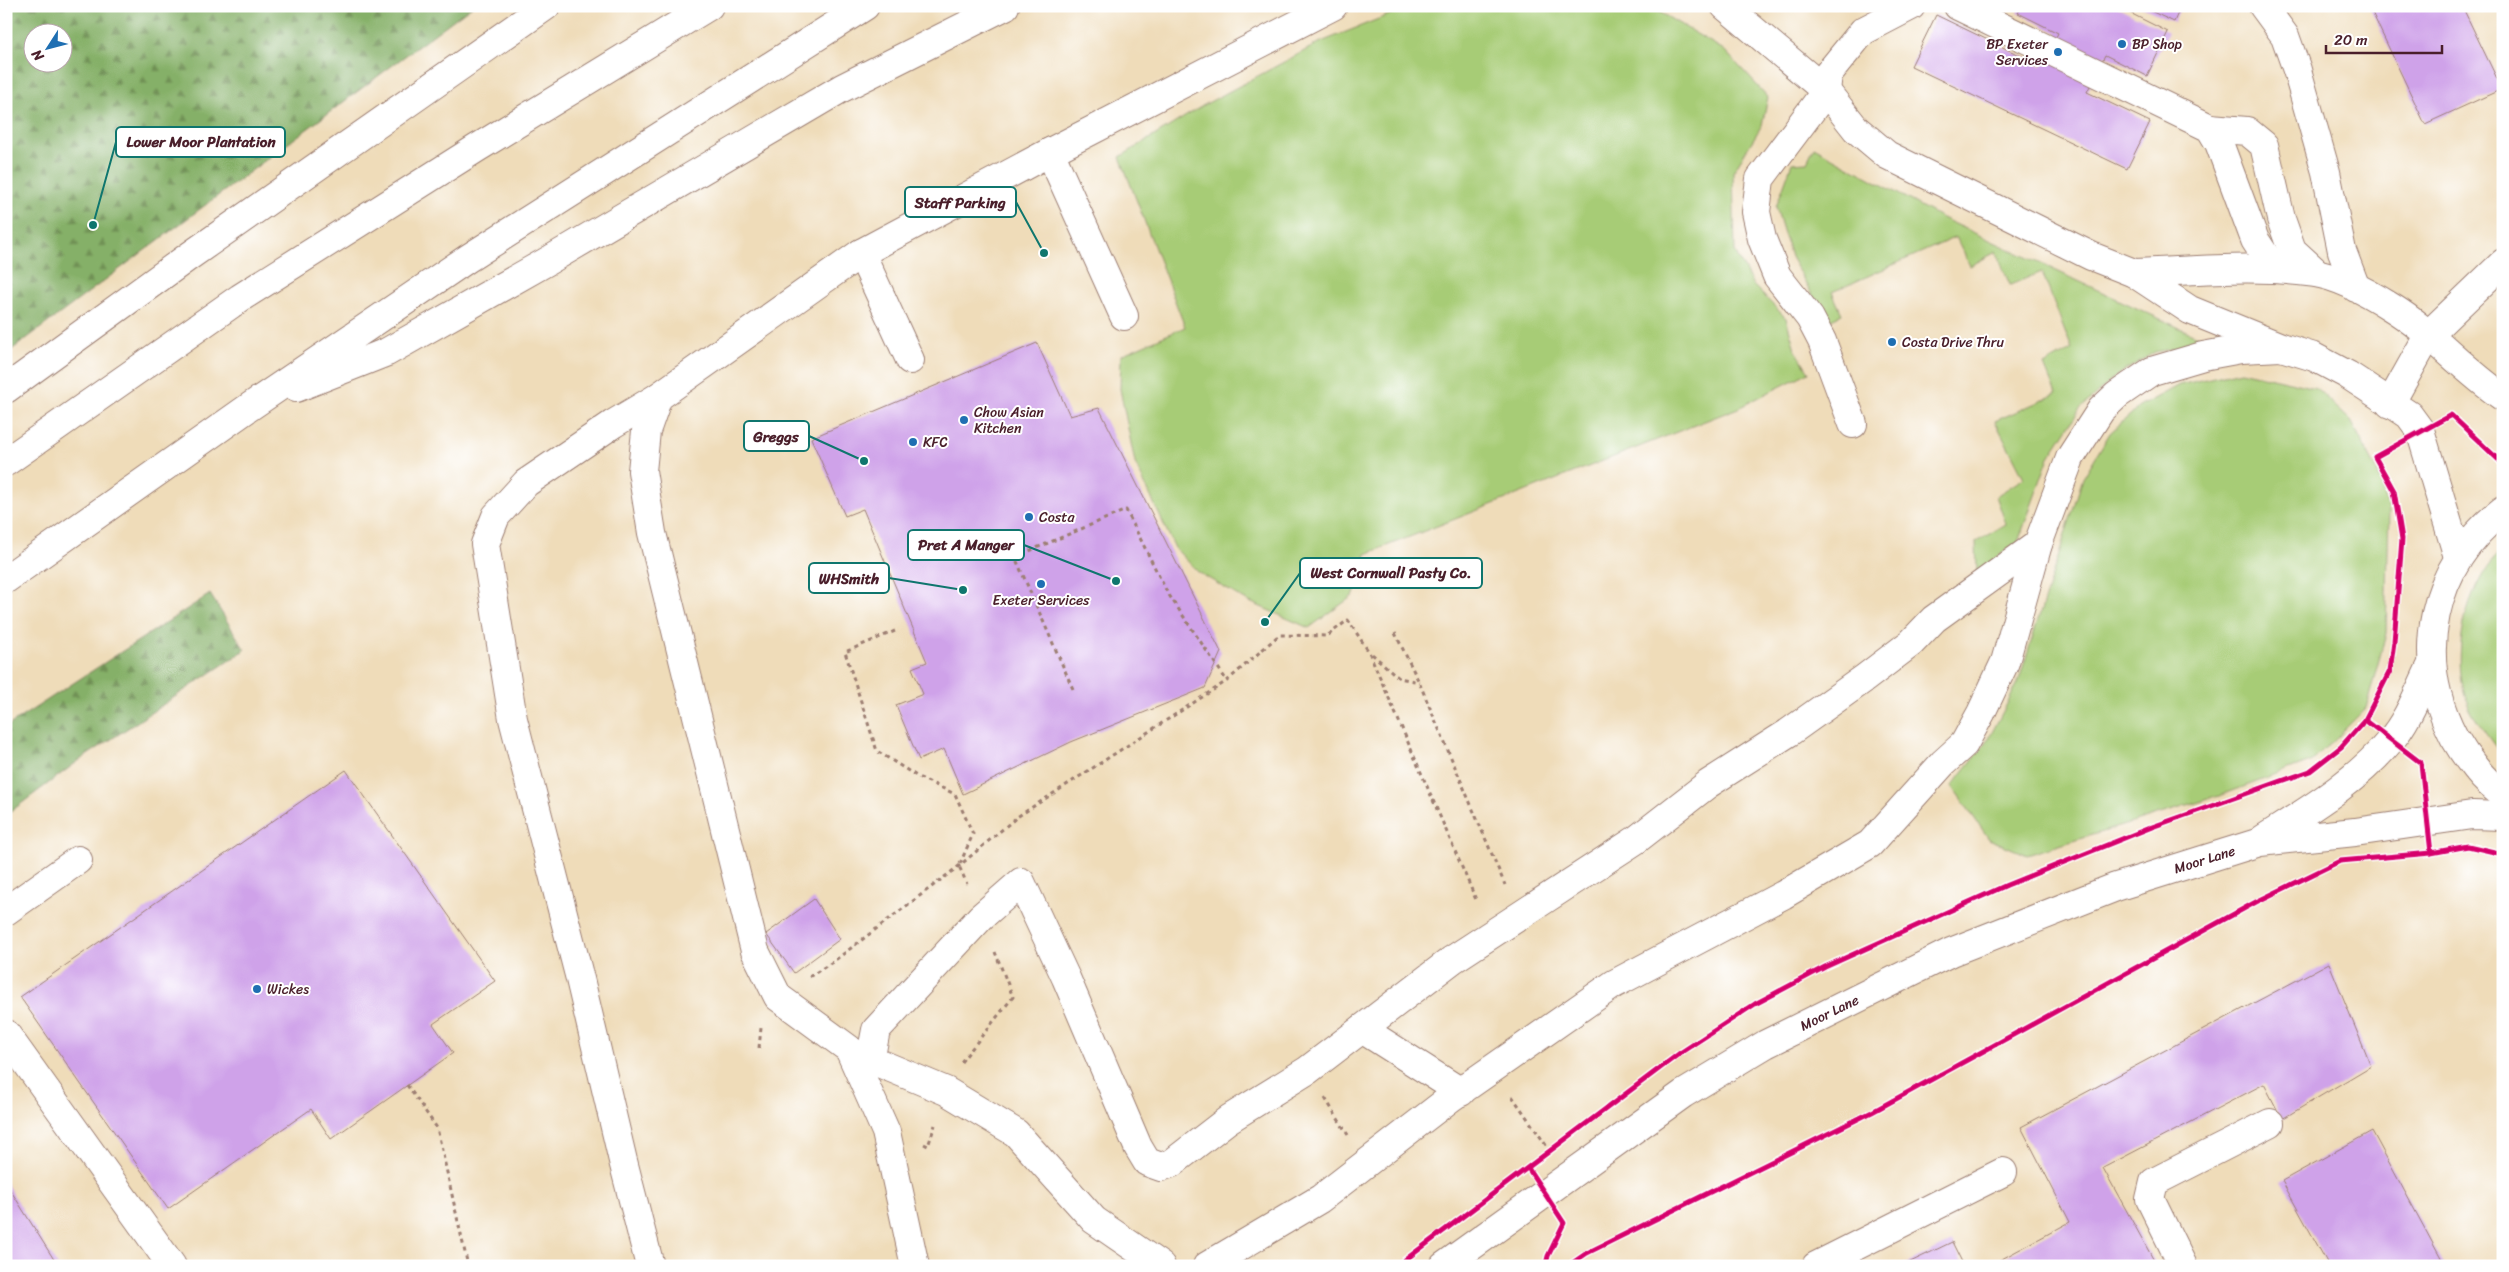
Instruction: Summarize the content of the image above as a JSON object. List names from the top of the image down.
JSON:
{
  "streets": {
    "main road": ["Moor Lane"]
  },
  "places": [
    "BP Shop",
    "BP Exeter Services",
    "Lower Moor Plantation",
    "Staff Parking",
    "Costa Drive Thru",
    "Chow Asian Kitchen",
    "KFC",
    "Greggs",
    "Costa",
    "Pret A Manger",
    "Exeter Services",
    "WHSmith",
    "West Cornwall Pasty Co.",
    "Wickes"
  ],
  "scale_bar": "20 m",
  "north": "bottom left"
}
